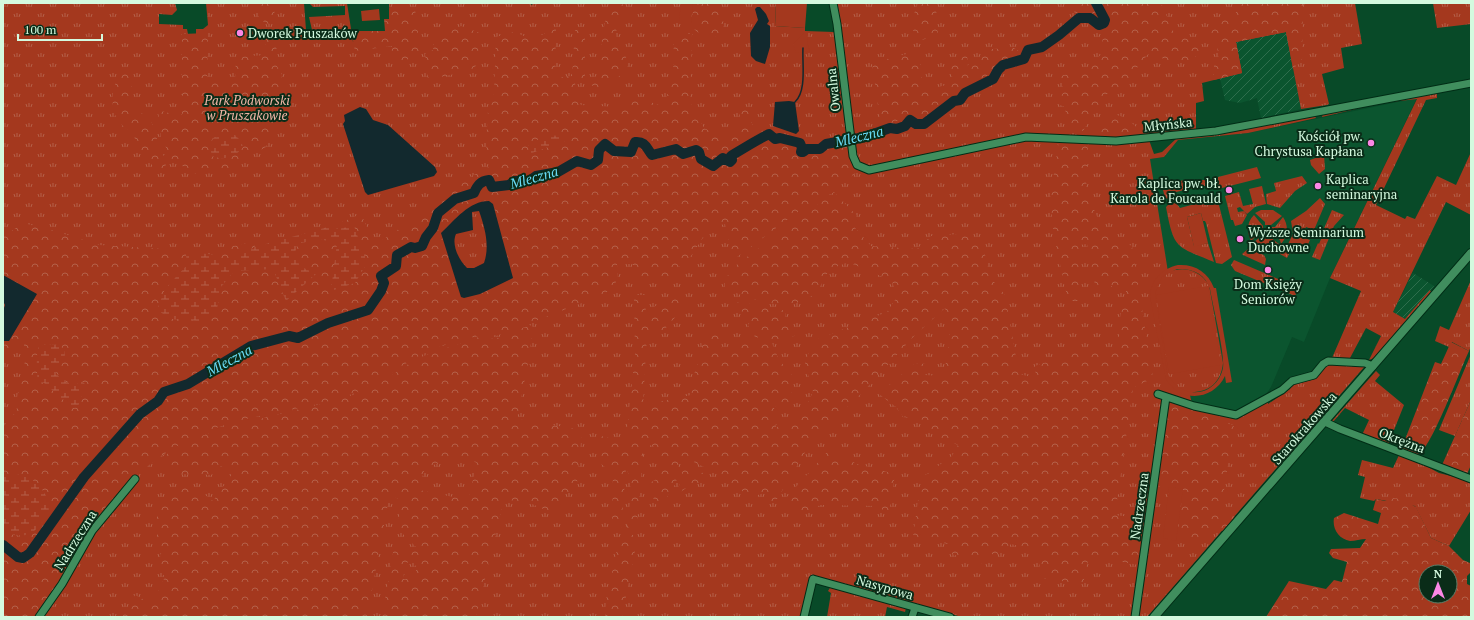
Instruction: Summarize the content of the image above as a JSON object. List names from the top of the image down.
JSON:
{
  "streets": {
    "street": [
      "Owalna",
      "Młyńska",
      "Starokrakowska",
      "Okrężna",
      "Nadrzeczna",
      "Nasypowa"
    ]
  },
  "crossings": [
    ["Owalna", "Młyńska"],
    ["Starokrakowska", "Okrężna"]
  ],
  "water": ["Mleczna"],
  "parks": ["Park Podworski w Pruszakowie"],
  "places": [
    "Dworek Pruszaków",
    "Kościół pw. Chrystusa Kapłana",
    "Kaplica seminaryjna",
    "Kaplica pw. bł. Karola de Foucauld",
    "Wyższe Seminarium Duchowne",
    "Dom Księży Seniorów"
  ],
  "scale_bar": "100 m",
  "north": "top"
}
